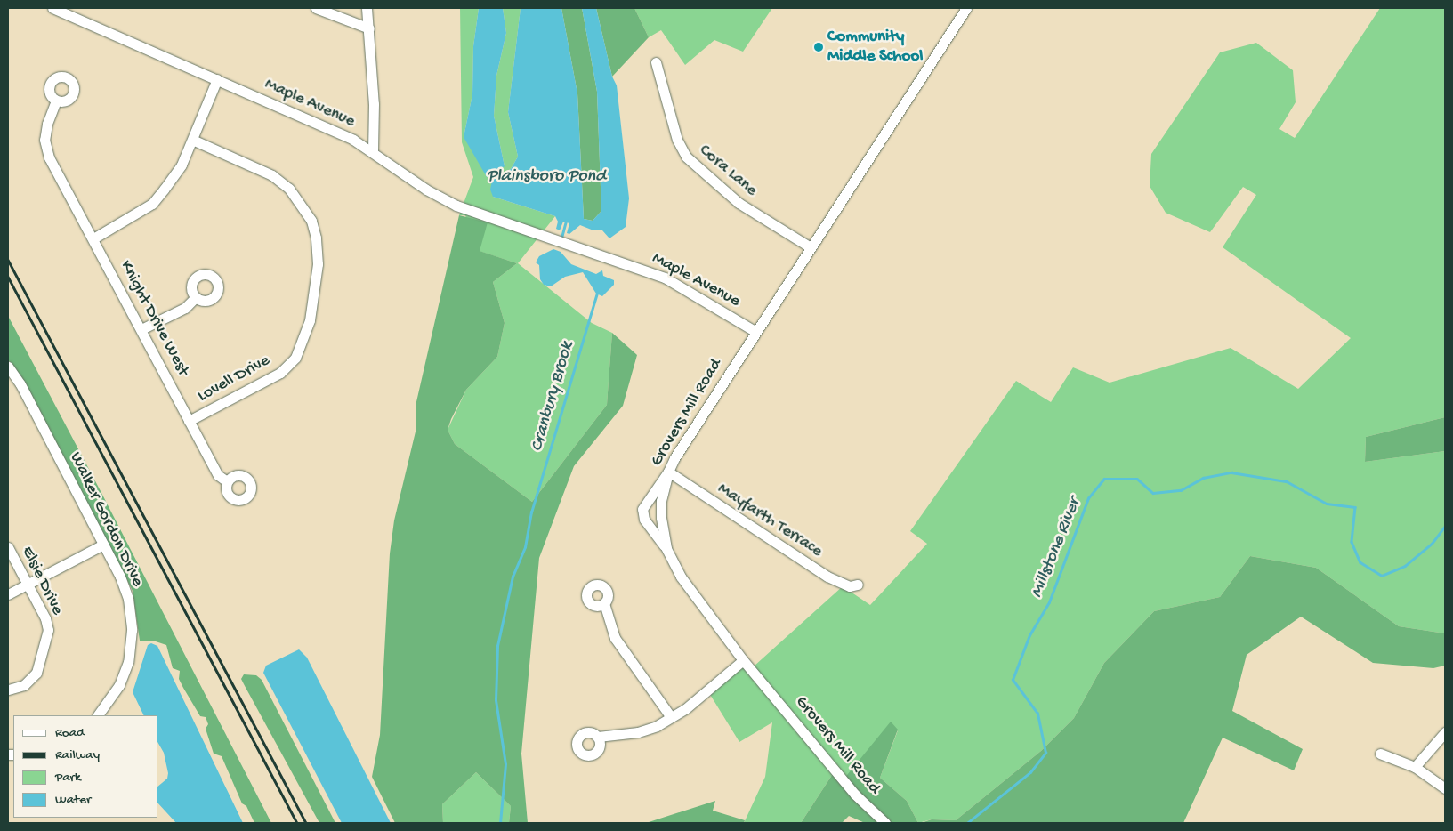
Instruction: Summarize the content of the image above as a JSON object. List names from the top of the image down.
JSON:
{
  "streets": {
    "street": [
      "Maple Avenue",
      "Cora Lane",
      "Knight Drive West",
      "Lovell Drive",
      "Grovers Mill Road",
      "Walker Gordon Drive",
      "Mayfarth Terrace",
      "Elsie Drive"
    ]
  },
  "crossings": [
    ["Maple Avenue", "Grovers Mill Road"],
    ["Cora Lane", "Grovers Mill Road"],
    ["Knight Drive West", "Lovell Drive"],
    ["Grovers Mill Road", "Mayfarth Terrace"]
  ],
  "water": ["Plainsboro Pond", "Cranbury Brook", "Millstone River"],
  "places": ["Community Middle School"],
  "legend": [
    "Road",
    "Railway",
    "Park",
    "Water"
  ]
}
